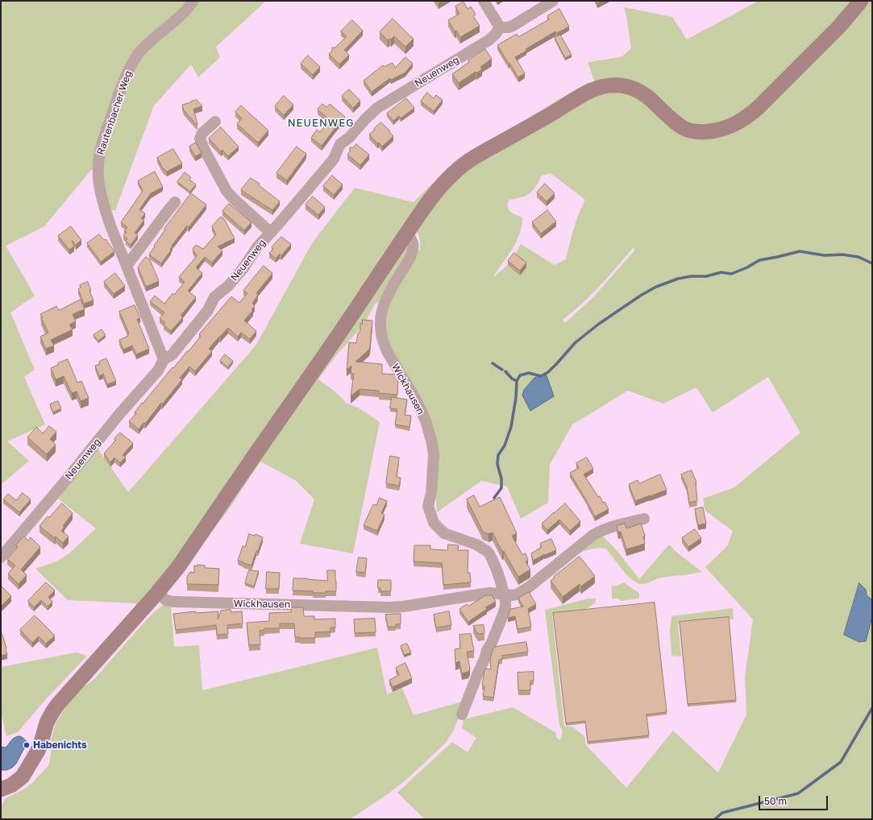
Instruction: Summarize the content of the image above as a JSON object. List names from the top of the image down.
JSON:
{
  "streets": {
    "street": ["Neuenweg", "Rautenbacher Weg", "Wickhausen"]
  },
  "crossings": [
    ["Neuenweg", "Rautenbacher Weg"]
  ],
  "districts": ["NEUENWEG"],
  "places": ["Habenichts"],
  "scale_bar": "50 m"
}
